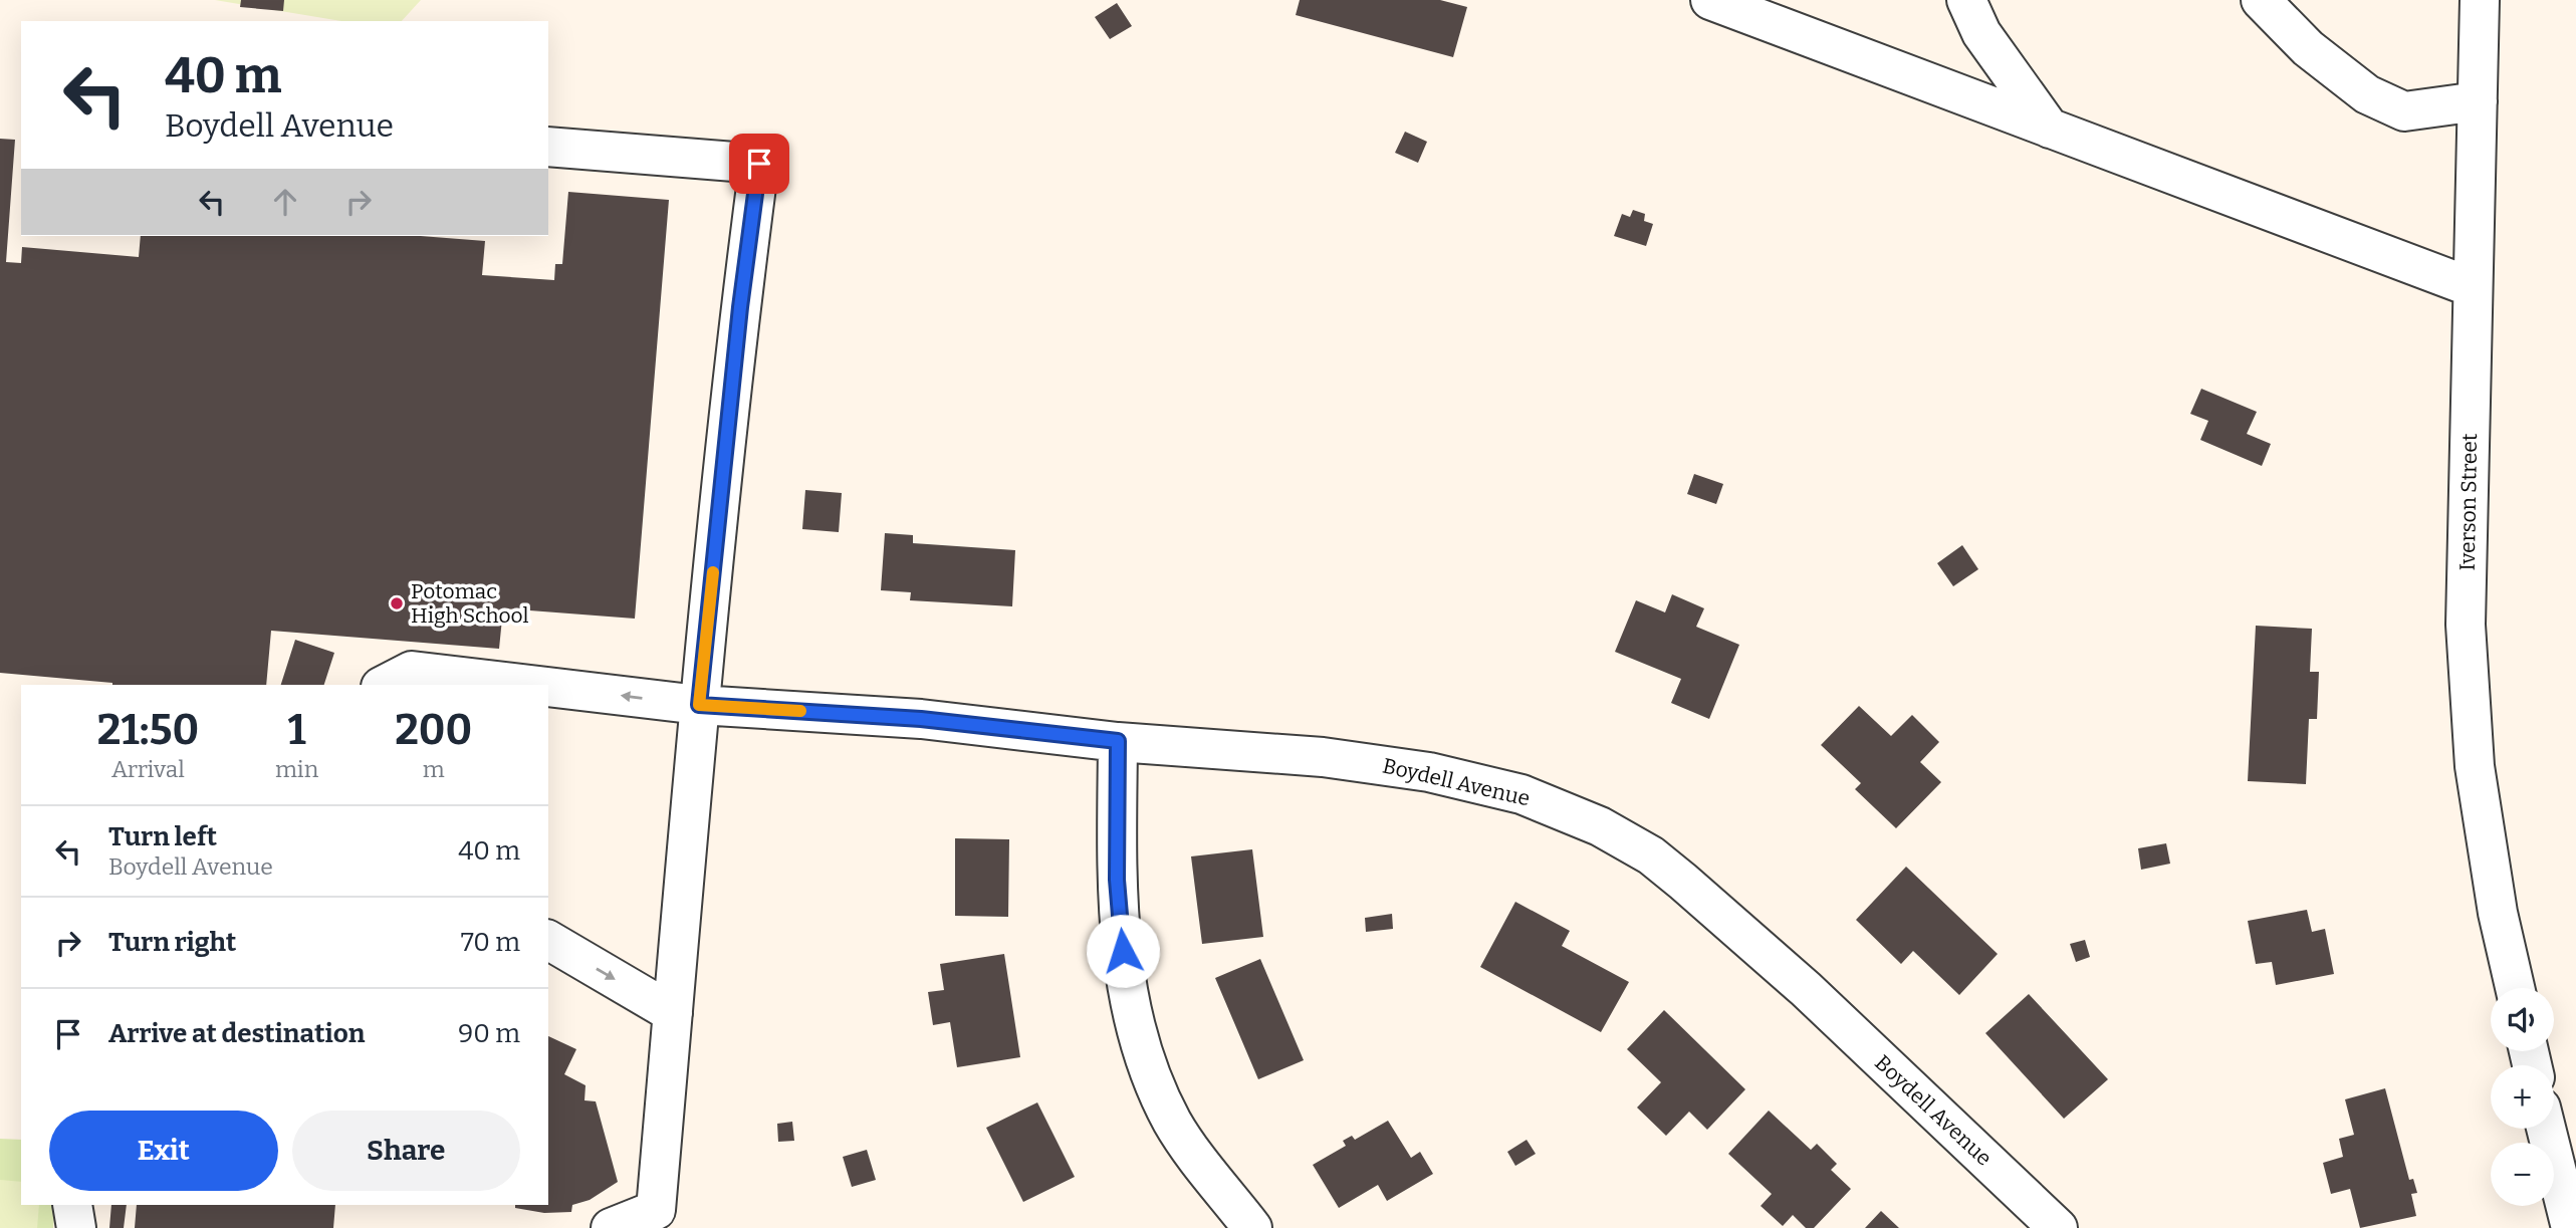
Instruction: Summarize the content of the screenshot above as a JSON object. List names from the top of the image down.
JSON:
{
  "streets": {
    "street": ["Iverson Street", "Boydell Avenue"]
  },
  "places": ["Potomac High School"],
  "page": {
    "turn": ["40 m", "Boydell Avenue"],
    "eta": [
      "21:50",
      "Arrival",
      "1",
      "min",
      "200",
      "m"
    ],
    "list": [
      {
        "name": "Turn left",
        "note": "Boydell Avenue",
        "value": "40 m"
      },
      {
        "name": "Turn right",
        "value": "70 m"
      },
      {
        "name": "Arrive at destination",
        "value": "90 m"
      }
    ],
    "map_buttons": ["+", "−"],
    "buttons": ["Exit", "Share"]
  }
}
